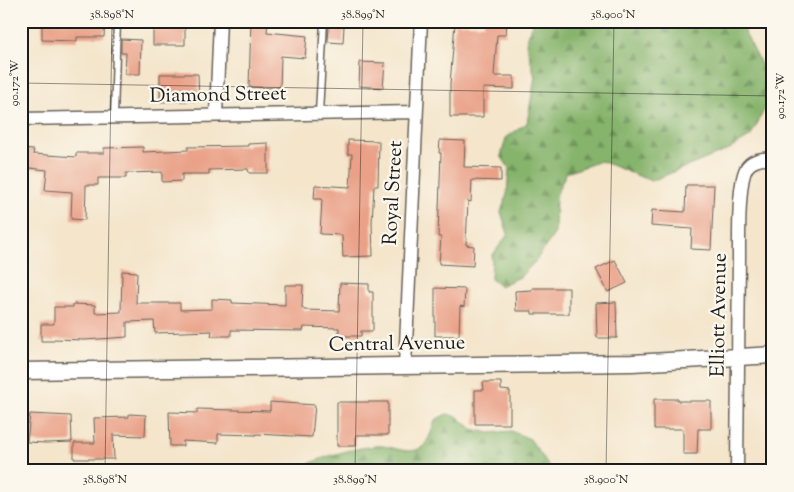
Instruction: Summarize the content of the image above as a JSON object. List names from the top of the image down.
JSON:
{
  "streets": {
    "street": [
      "Diamond Street",
      "Royal Street",
      "Elliott Avenue",
      "Central Avenue"
    ]
  },
  "crossings": [
    ["Diamond Street", "Royal Street"],
    ["Royal Street", "Central Avenue"],
    ["Elliott Avenue", "Central Avenue"]
  ],
  "coordinates": [
    "38.898°N",
    "38.899°N",
    "38.900°N",
    "90.172°W"
  ]
}
